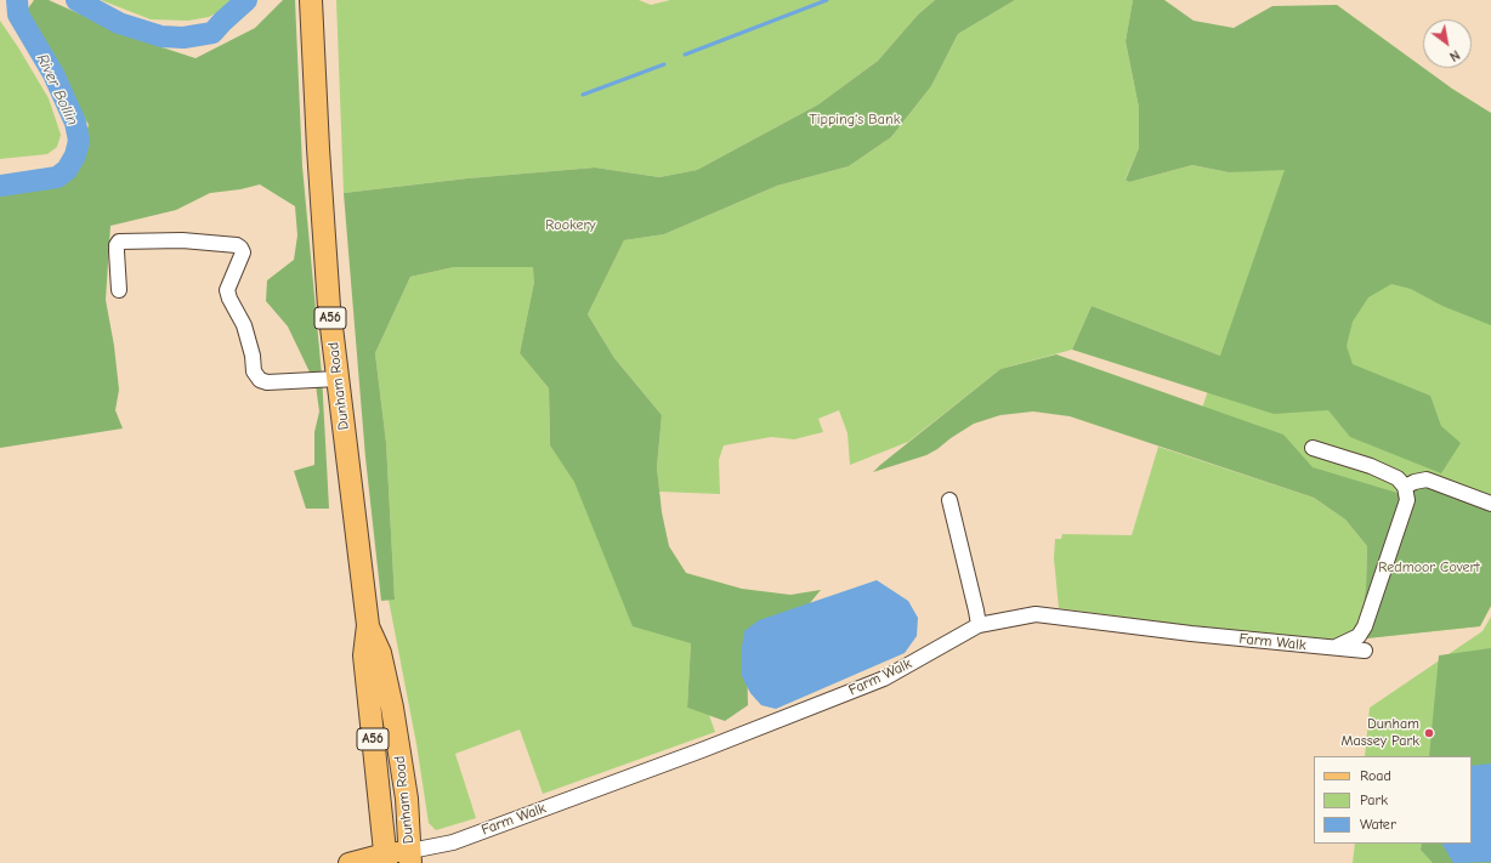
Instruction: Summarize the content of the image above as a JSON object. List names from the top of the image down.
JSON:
{
  "streets": {
    "highway": ["A56", "Dunham Road"],
    "lane": ["Farm Walk"]
  },
  "crossings": [
    ["Dunham Road", "Farm Walk"]
  ],
  "water": ["River Bollin"],
  "parks": ["Tipping's Bank", "Rookery", "Redmoor Covert"],
  "places": ["Dunham Massey Park"],
  "legend": ["Road", "Park", "Water"],
  "north": "bottom right"
}
